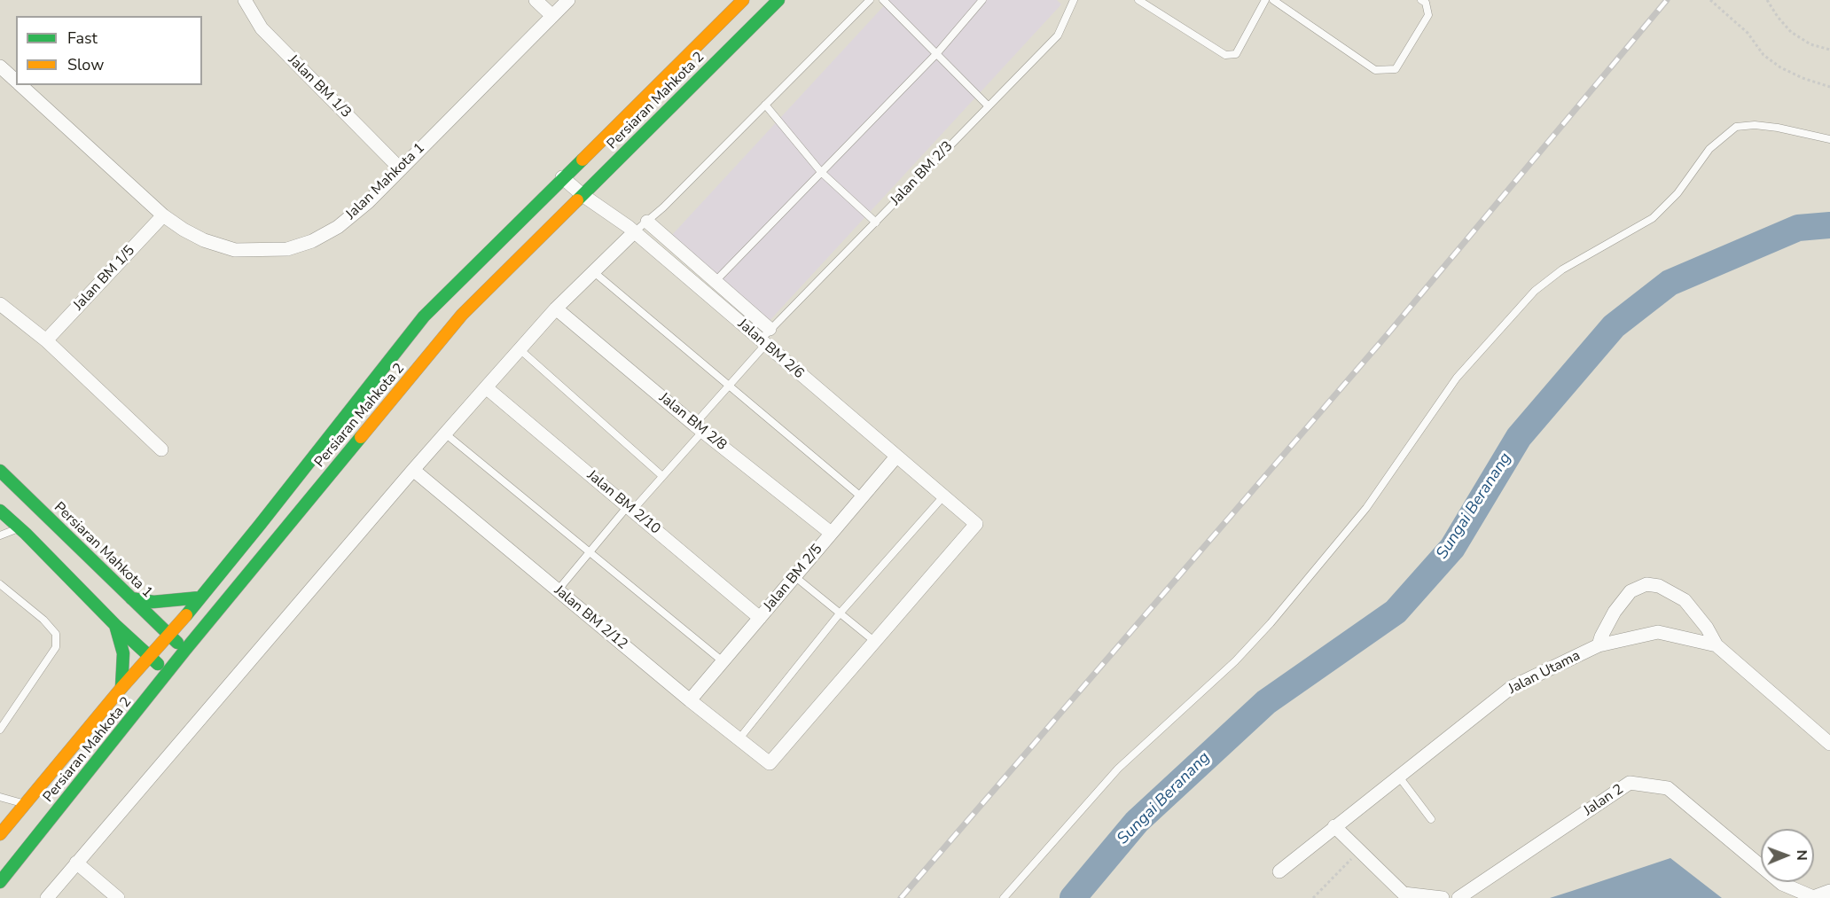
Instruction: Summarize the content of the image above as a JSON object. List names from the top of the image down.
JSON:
{
  "streets": {
    "main road": ["Persiaran Mahkota 2", "Persiaran Mahkota 1"],
    "street": [
      "Jalan BM 1/3",
      "Jalan Mahkota 1",
      "Jalan BM 1/5",
      "Jalan BM 2/6",
      "Jalan BM 2/8",
      "Jalan BM 2/10",
      "Jalan BM 2/5",
      "Jalan BM 2/12",
      "Jalan Utama",
      "Jalan 2"
    ],
    "lane": ["Jalan BM 2/3"]
  },
  "crossings": [
    ["Jalan BM 1/3", "Jalan Mahkota 1"],
    ["Persiaran Mahkota 2", "Jalan BM 2/6"],
    ["Persiaran Mahkota 2", "Persiaran Mahkota 1"],
    ["Jalan BM 2/3", "Jalan BM 2/6"],
    ["Jalan BM 2/3", "Jalan BM 2/8"],
    ["Jalan BM 2/3", "Jalan BM 2/10"],
    ["Jalan BM 2/3", "Jalan BM 2/12"],
    ["Jalan Mahkota 1", "Jalan BM 1/5"],
    ["Jalan BM 2/6", "Jalan BM 2/5"],
    ["Jalan BM 2/6", "Jalan BM 2/12"],
    ["Jalan BM 2/8", "Jalan BM 2/5"],
    ["Jalan BM 2/10", "Jalan BM 2/5"],
    ["Jalan BM 2/5", "Jalan BM 2/12"]
  ],
  "water": ["Sungai Beranang"],
  "legend": ["Fast", "Slow"],
  "north": "right"
}
